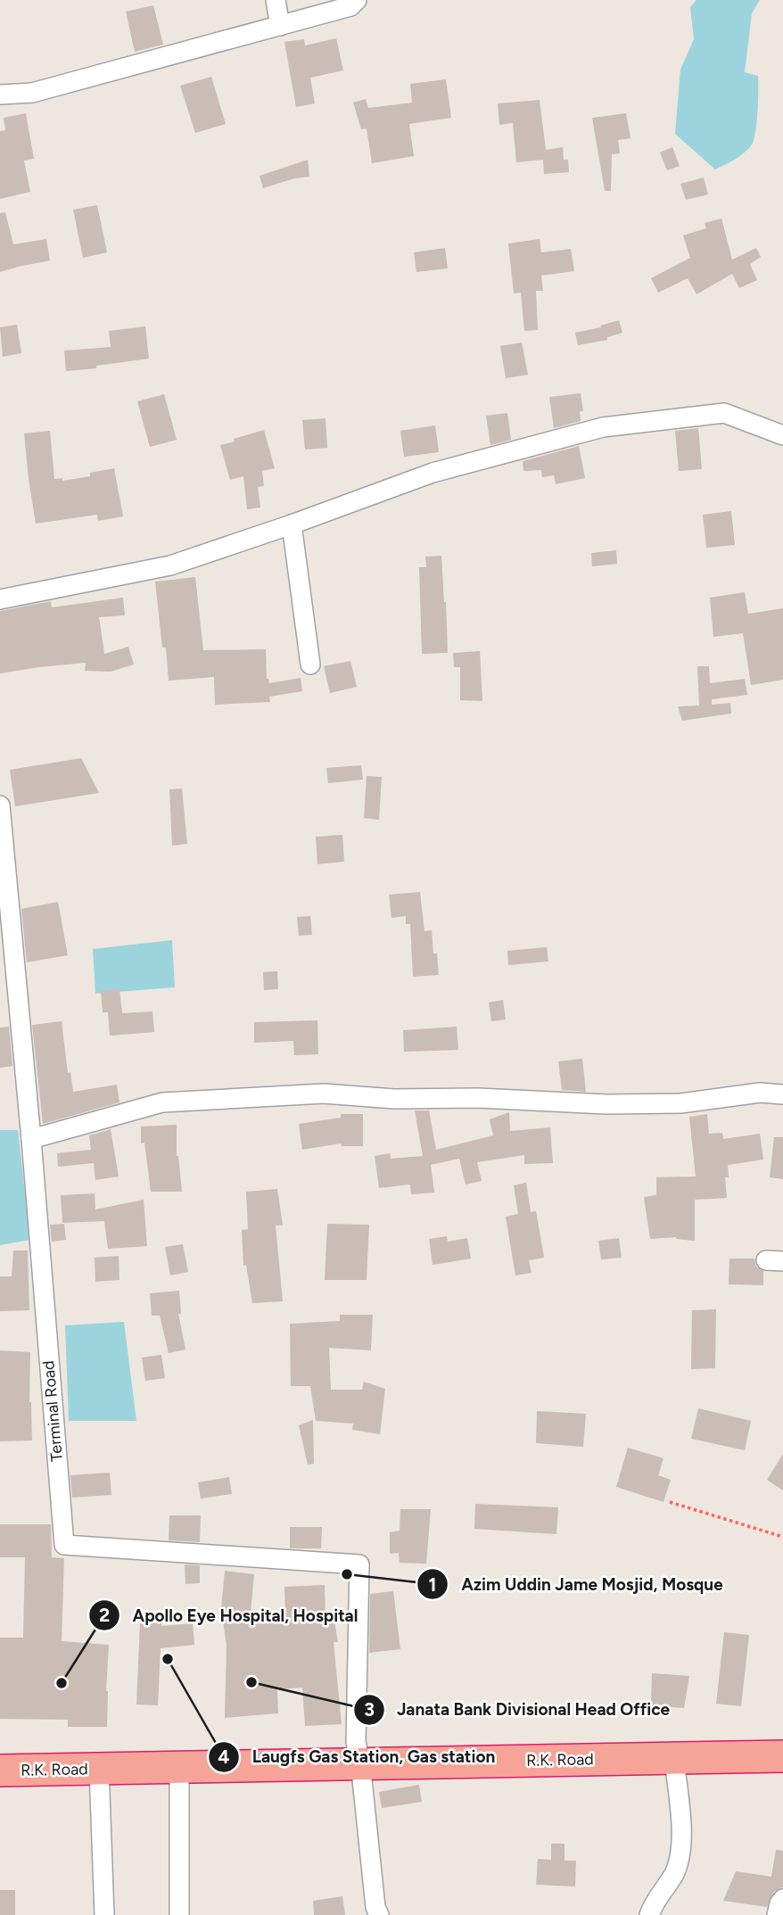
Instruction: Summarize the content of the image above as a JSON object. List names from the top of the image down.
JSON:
{
  "streets": {
    "highway": ["R.K. Road"],
    "street": ["Terminal Road"]
  },
  "crossings": [
    ["Terminal Road", "R.K. Road"]
  ],
  "places": [
    "Azim Uddin Jame Mosjid, Mosque",
    "Laugfs Gas Station, Gas station",
    "Janata Bank Divisional Head Office",
    "Apollo Eye Hospital, Hospital"
  ]
}
